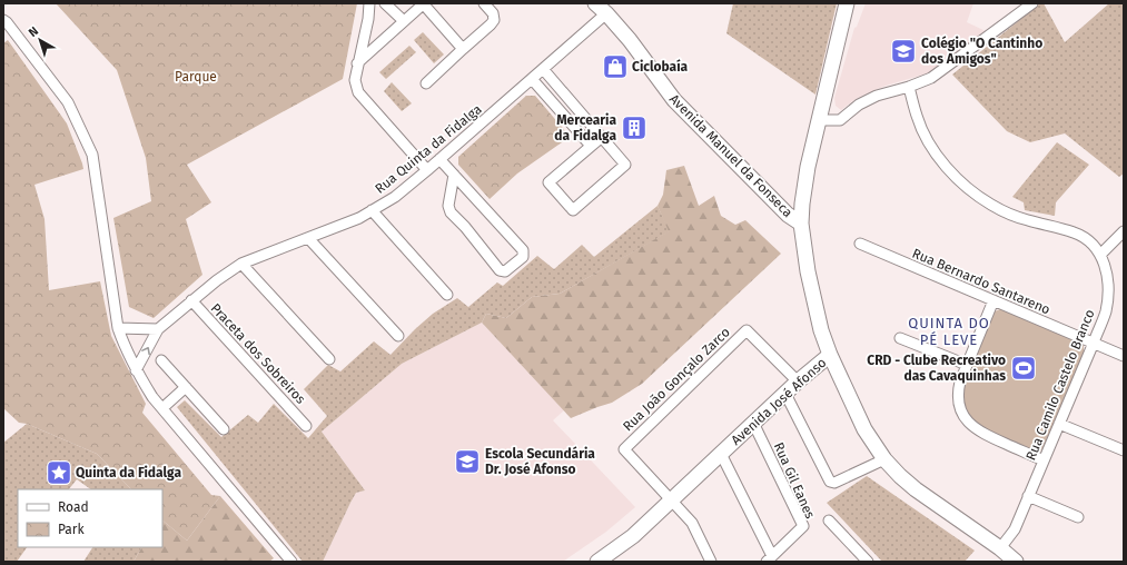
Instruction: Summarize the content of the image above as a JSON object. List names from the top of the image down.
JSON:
{
  "streets": {
    "main road": ["Avenida Manuel da Fonseca", "Avenida José Afonso"],
    "street": [
      "Rua Quinta da Fidalga",
      "Rua Bernardo Santareno",
      "Praceta dos Sobreiros",
      "Rua João Gonçalo Zarco",
      "Rua Camilo Castelo Branco",
      "Rua Gil Eanes"
    ]
  },
  "crossings": [
    ["Rua Quinta da Fidalga", "Avenida Manuel da Fonseca"],
    ["Rua Quinta da Fidalga", "Praceta dos Sobreiros"],
    ["Avenida Manuel da Fonseca", "Avenida José Afonso"],
    ["Rua Bernardo Santareno", "Rua Camilo Castelo Branco"],
    ["Rua João Gonçalo Zarco", "Avenida José Afonso"],
    ["Avenida José Afonso", "Rua Gil Eanes"]
  ],
  "districts": ["QUINTA DO PÉ LEVE"],
  "parks": ["Parque"],
  "places": {
    "school or university": ["Colégio \"O Cantinho dos Amigos\"", "Escola Secundária Dr. José Afonso"],
    "shop": ["Ciclobaía"],
    "building": ["Mercearia da Fidalga"],
    "sports": ["CRD - Clube Recreativo das Cavaquinhas"],
    "place": ["Quinta da Fidalga"]
  },
  "legend": ["Road", "Park"],
  "north": "top left"
}
